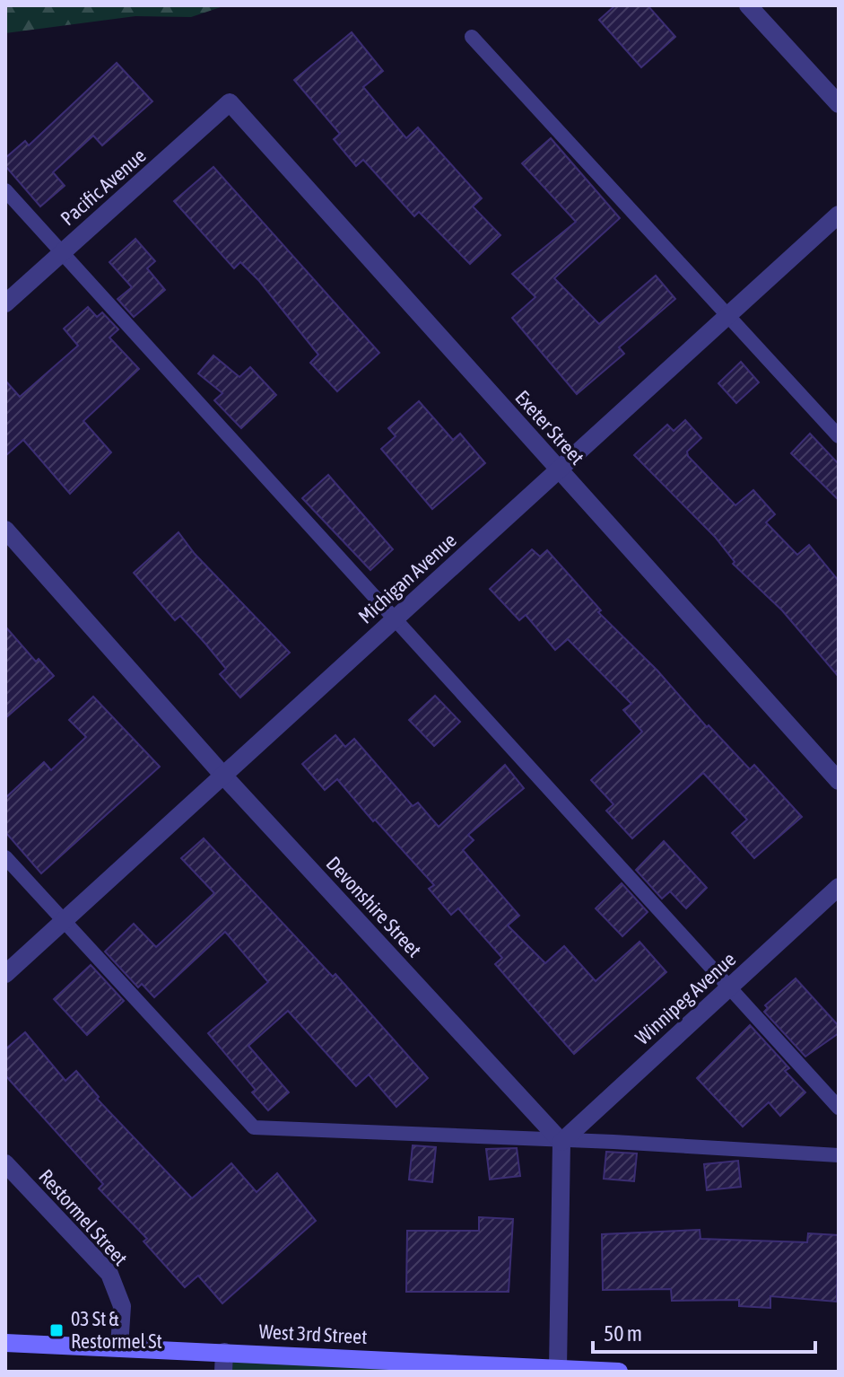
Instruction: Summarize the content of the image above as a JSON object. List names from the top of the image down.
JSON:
{
  "streets": {
    "main road": ["West 3rd Street"],
    "street": [
      "Pacific Avenue",
      "Exeter Street",
      "Michigan Avenue",
      "Devonshire Street",
      "Winnipeg Avenue",
      "Restormel Street"
    ]
  },
  "crossings": [
    ["Pacific Avenue", "Exeter Street"],
    ["Exeter Street", "Michigan Avenue"],
    ["Michigan Avenue", "Devonshire Street"],
    ["Devonshire Street", "Winnipeg Avenue"],
    ["Restormel Street", "West 3rd Street"]
  ],
  "places": {
    "transit": ["03 St & Restormel St"]
  },
  "scale_bar": "50 m"
}
